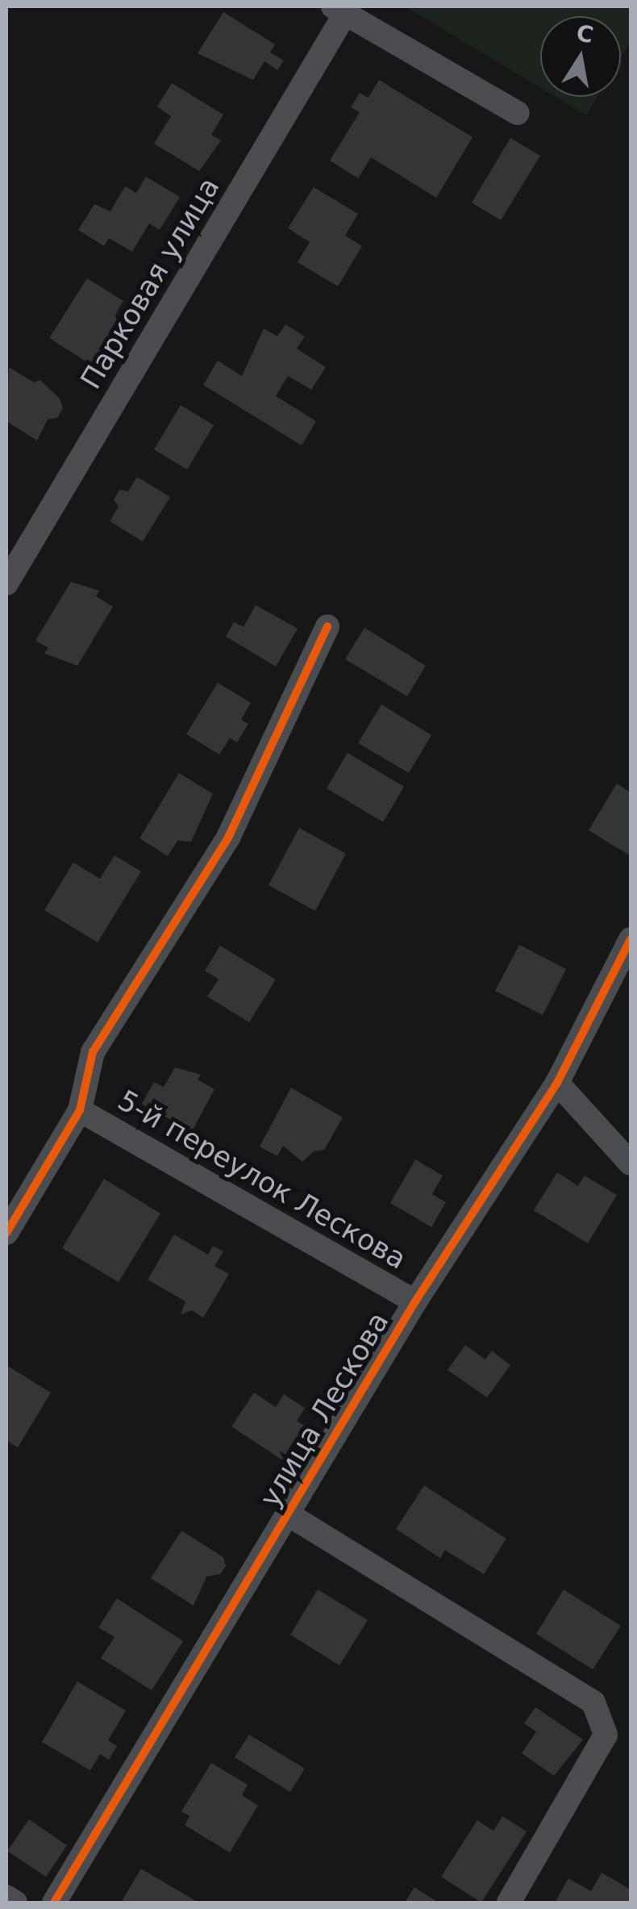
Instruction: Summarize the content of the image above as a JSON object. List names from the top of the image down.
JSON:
{
  "streets": {
    "street": ["Парковая улица", "5-й переулок Лескова", "улица Лескова"]
  },
  "crossings": [
    ["5-й переулок Лескова", "улица Лескова"]
  ],
  "north": "top"
}
